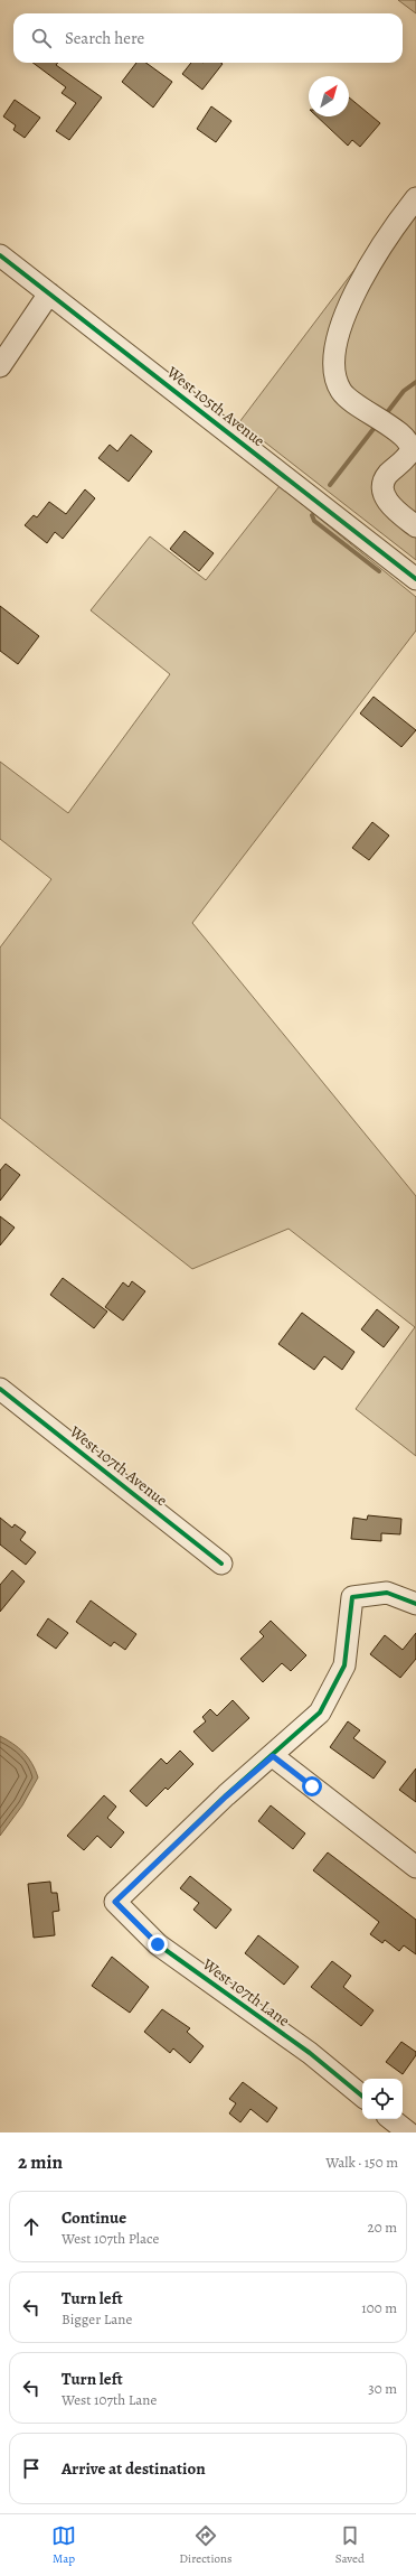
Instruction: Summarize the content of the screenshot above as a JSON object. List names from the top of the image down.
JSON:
{
  "streets": {
    "street": ["West 105th Avenue", "West 107th Avenue", "West 107th Lane"]
  },
  "north": "top right",
  "page": {
    "search": "Search here",
    "heading": ["2 min", "Walk · 150 m"],
    "list": [
      ["Continue", "West 107th Place", "20 m"],
      ["Turn left", "Bigger Lane", "100 m"],
      ["Turn left", "West 107th Lane", "30 m"],
      "Arrive at destination"
    ],
    "nav": ["Map", "Directions", "Saved"]
  }
}
